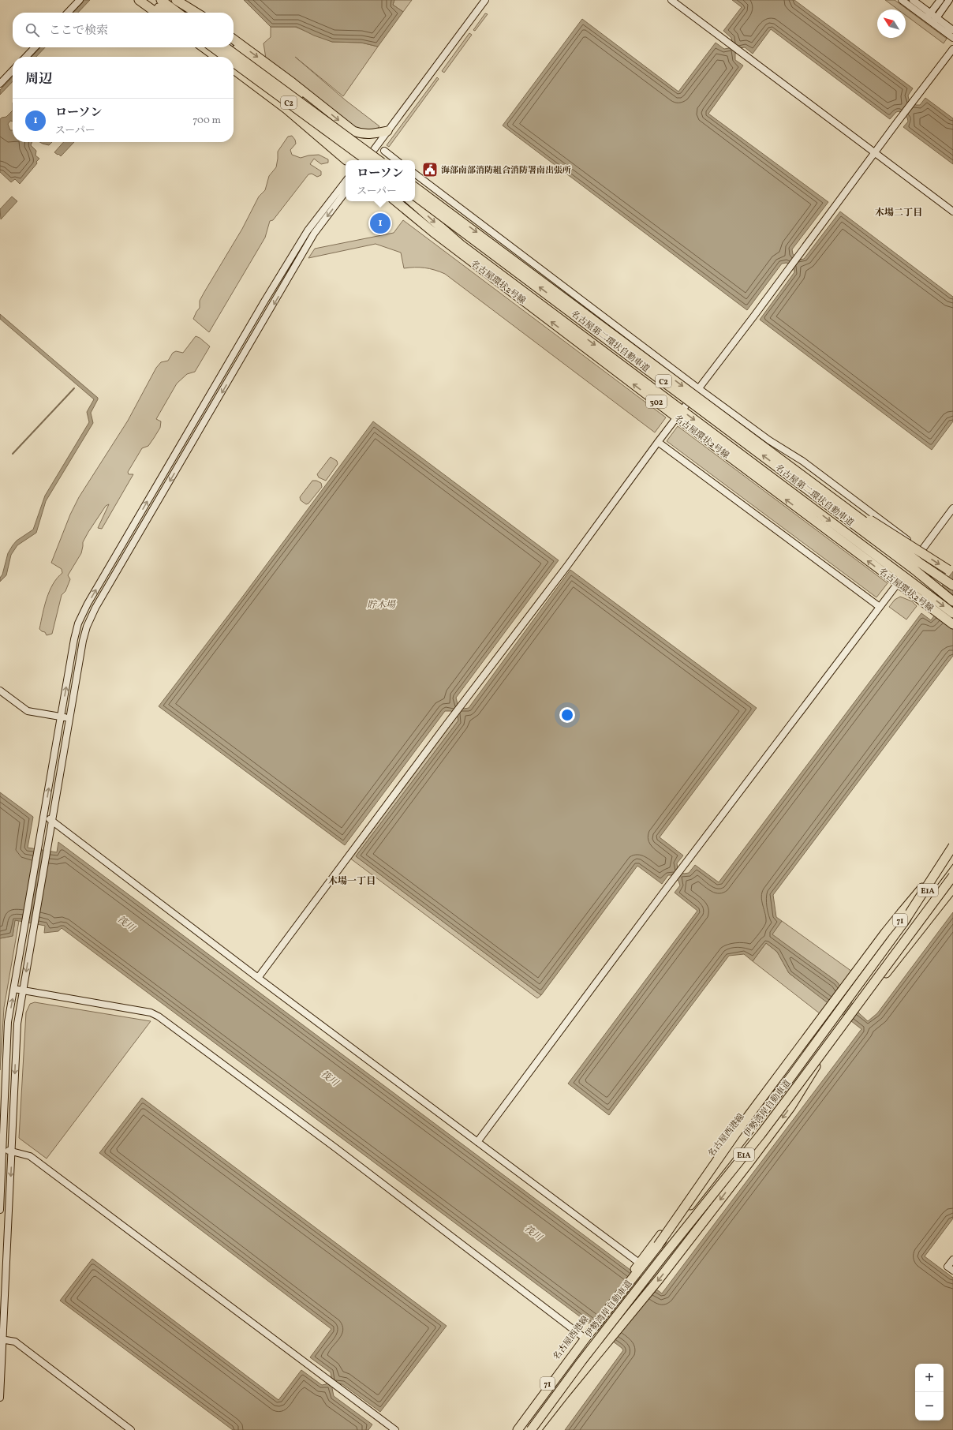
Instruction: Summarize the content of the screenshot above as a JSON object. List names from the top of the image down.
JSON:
{
  "streets": {
    "highway": [
      "C2",
      "名古屋環状2号線",
      "名古屋第二環状自動車道",
      "302",
      "E1A",
      "伊勢湾岸自動車道"
    ],
    "main road": ["71", "名古屋西港線"]
  },
  "crossings": [
    ["71", "伊勢湾岸自動車道"],
    ["伊勢湾岸自動車道", "名古屋西港線"]
  ],
  "districts": ["木場二丁目", "木場一丁目"],
  "water": ["貯木場", "筏川"],
  "places": {
    "public building": ["海部南部消防組合消防署南出張所"]
  },
  "north": "top left",
  "page": {
    "search": "ここで検索",
    "heading": "周辺",
    "list": [
      {
        "mark": "1",
        "name": "ローソン",
        "note": "スーパー",
        "value": "700 m"
      }
    ],
    "popup": ["ローソン", "スーパー"],
    "pins": "1",
    "map_buttons": ["+", "−"]
  }
}
